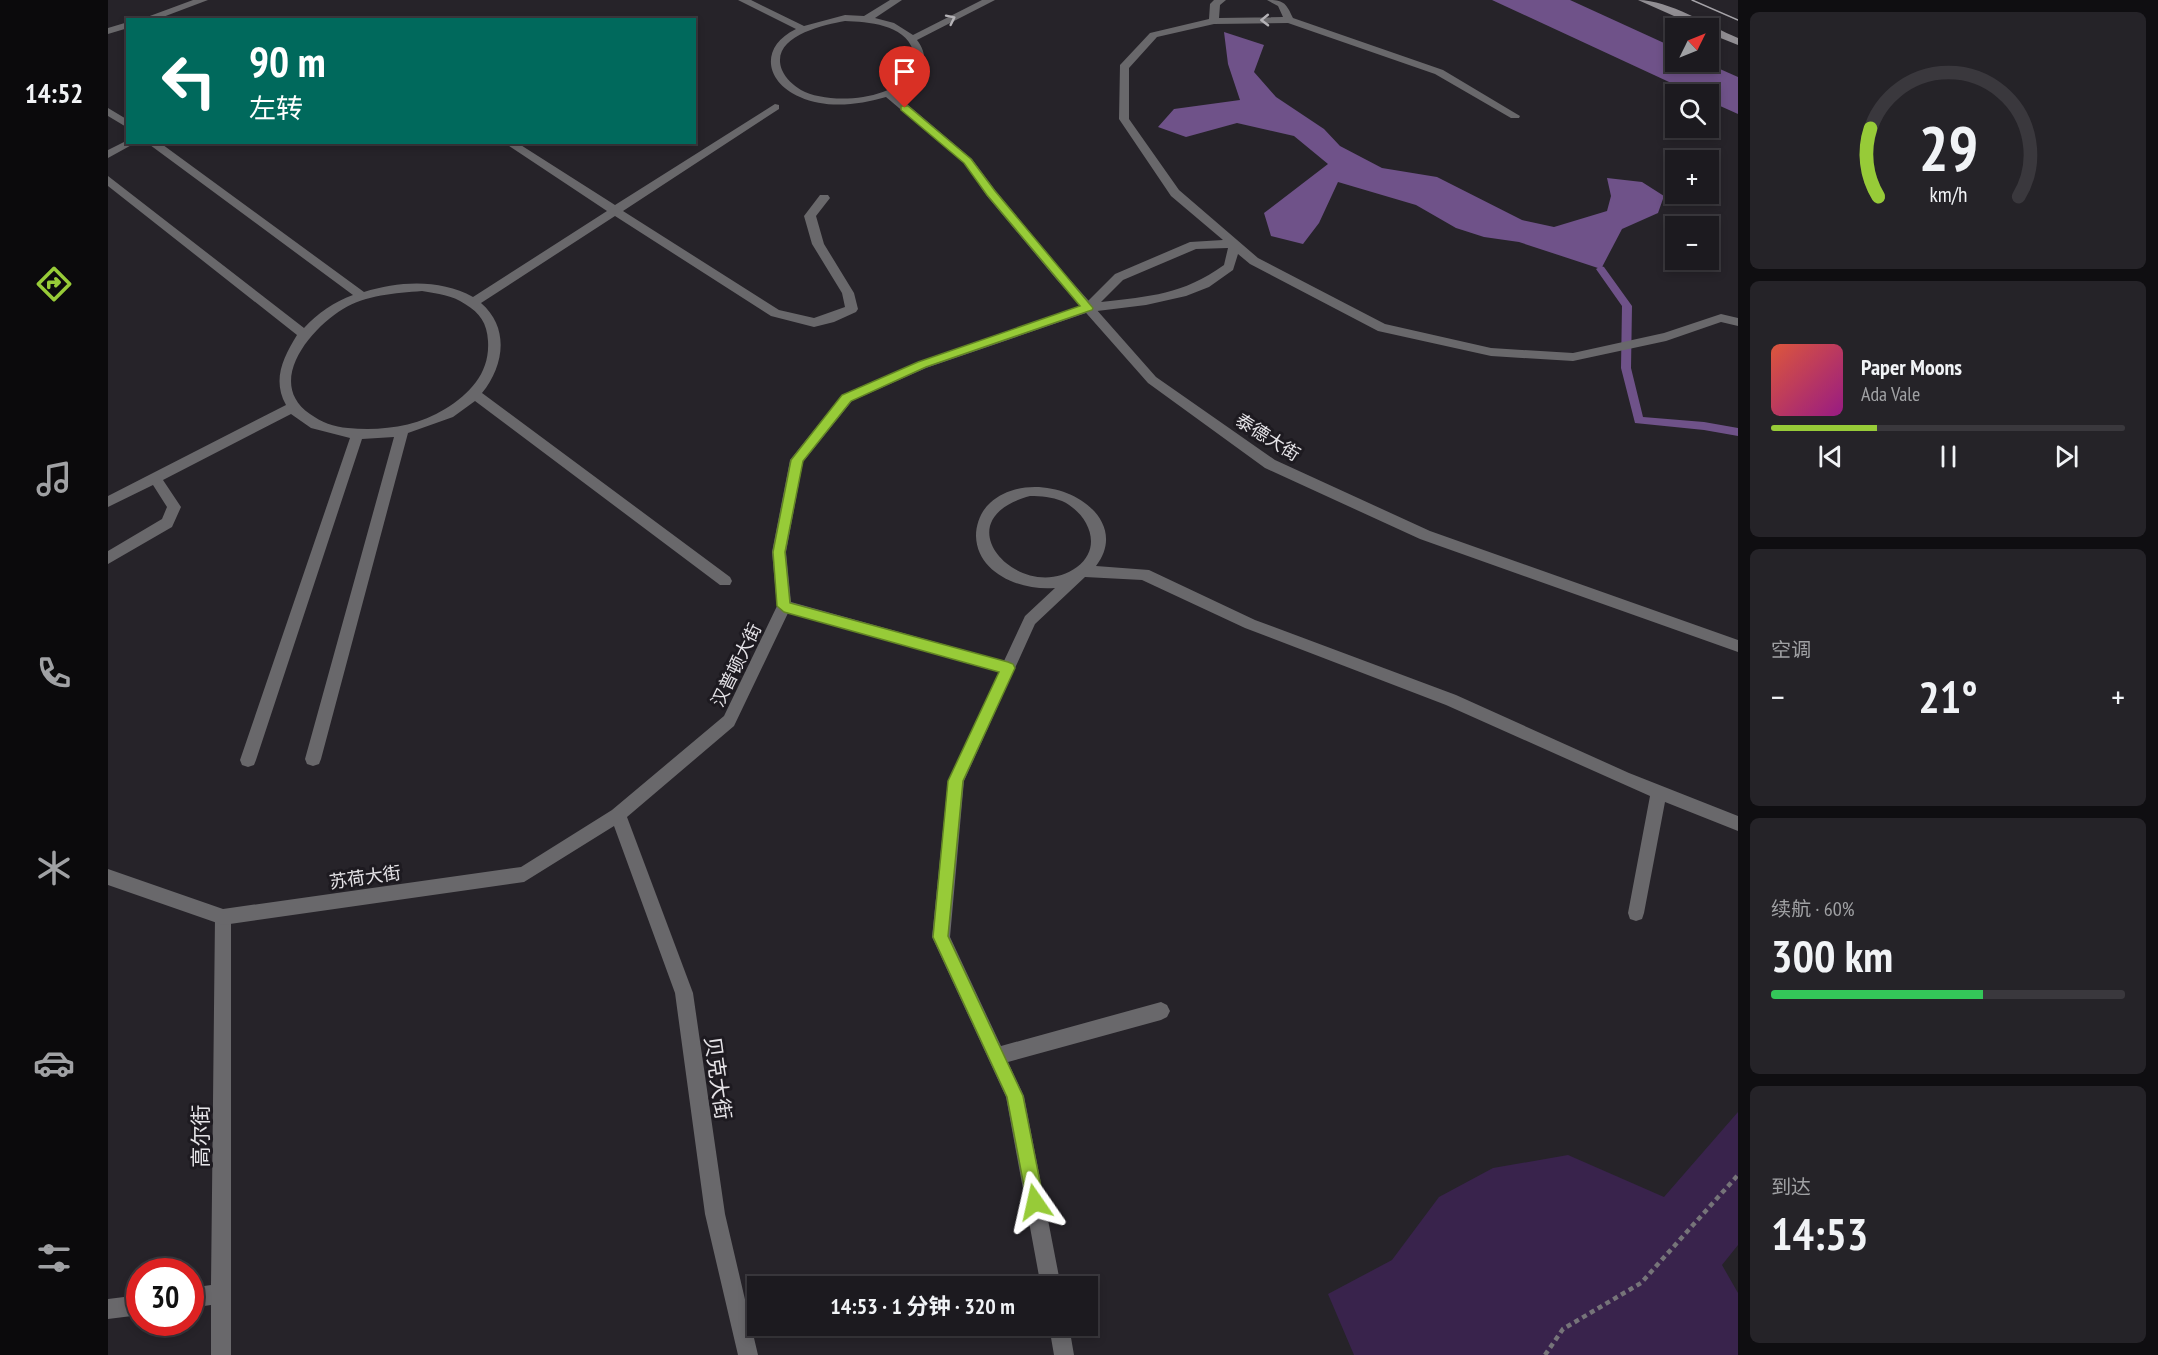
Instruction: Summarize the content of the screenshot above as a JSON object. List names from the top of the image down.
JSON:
{
  "streets": {
    "street": [
      "泰德大街",
      "汉普顿大街",
      "苏荷大街",
      "贝克大街",
      "高尔街"
    ]
  },
  "crossings": [
    ["汉普顿大街", "苏荷大街"],
    ["汉普顿大街", "贝克大街"],
    ["苏荷大街", "贝克大街"],
    ["苏荷大街", "高尔街"]
  ],
  "north": "top right",
  "page": {
    "tabs": "14:52",
    "map_buttons": ["+", "−"],
    "turn": ["90 m", "左转"],
    "song": ["Paper Moons", "Ada Vale"],
    "tile": [
      "空调",
      ["续航 · 60%", "300 km"],
      ["到达", "14:53"]
    ],
    "heat": ["−", "21°", "+"],
    "limit": "30",
    "trip": "14:53 · 1 分钟 · 320 m",
    "gauge": ["29", "km/h"]
  }
}
